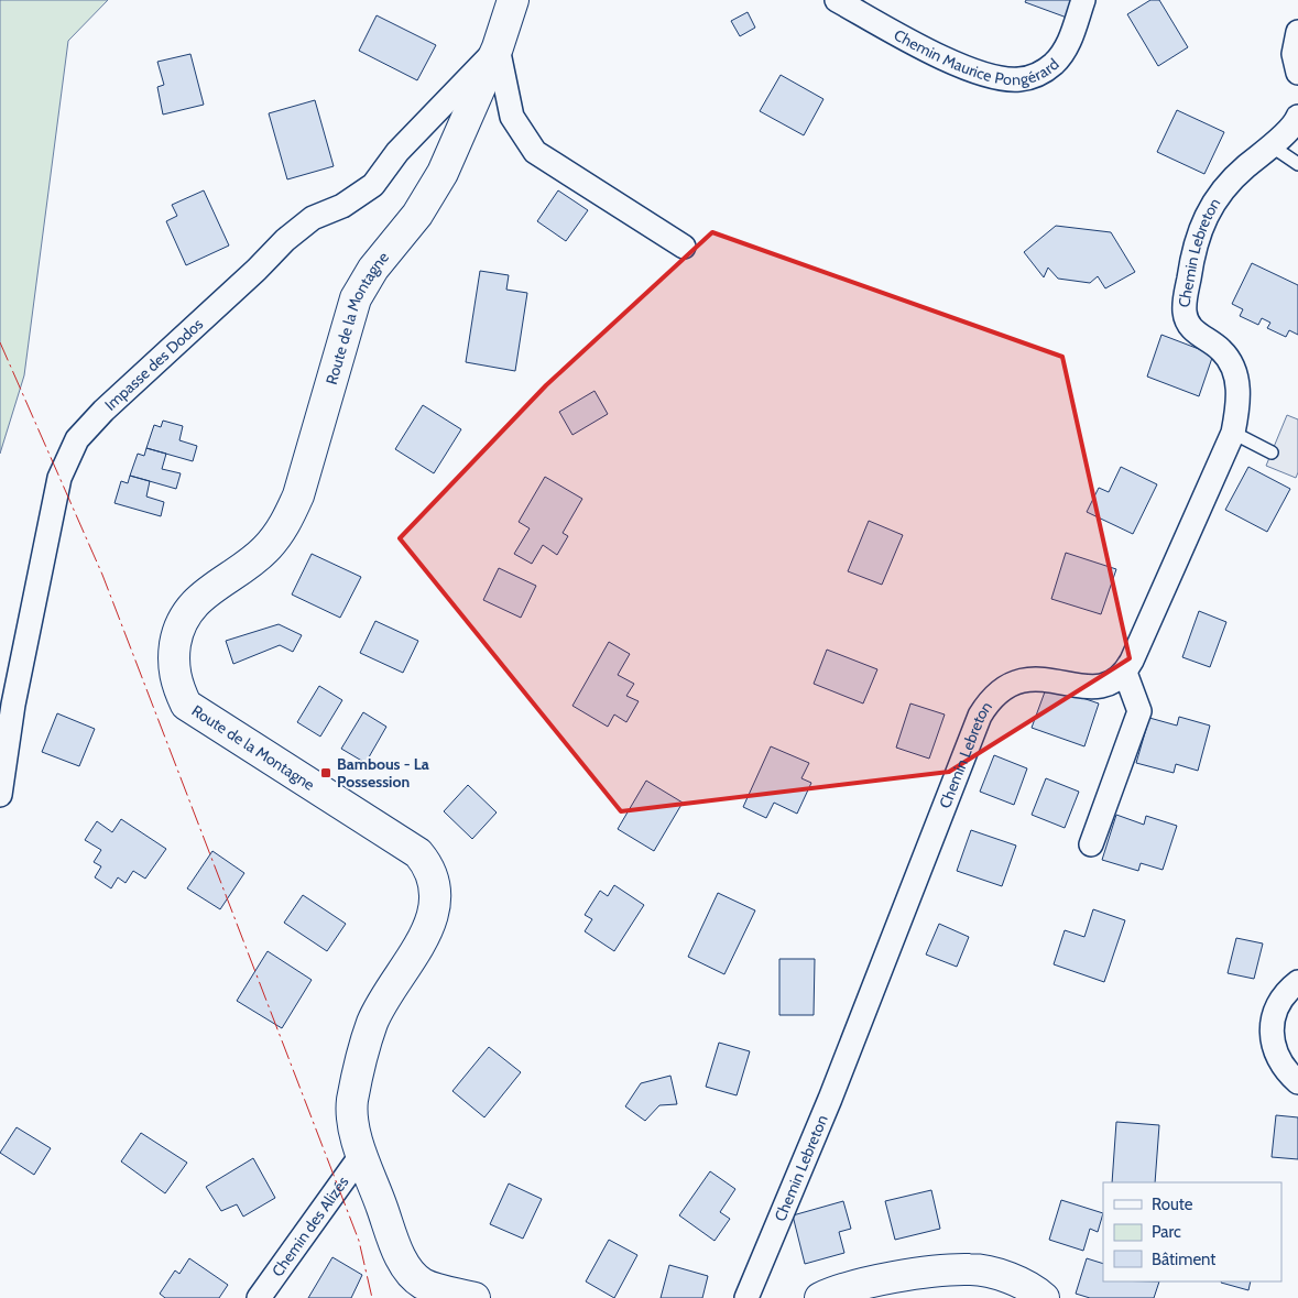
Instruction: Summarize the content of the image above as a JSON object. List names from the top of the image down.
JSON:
{
  "streets": {
    "main road": ["Route de la Montagne"],
    "street": [
      "Chemin Maurice Pongérard",
      "Chemin Lebreton",
      "Impasse des Dodos",
      "Chemin des Alizés"
    ]
  },
  "crossings": [
    ["Route de la Montagne", "Impasse des Dodos"],
    ["Route de la Montagne", "Chemin des Alizés"]
  ],
  "places": {
    "transit": ["Bambous - La Possession"]
  },
  "legend": ["Route", "Parc", "Bâtiment"]
}
